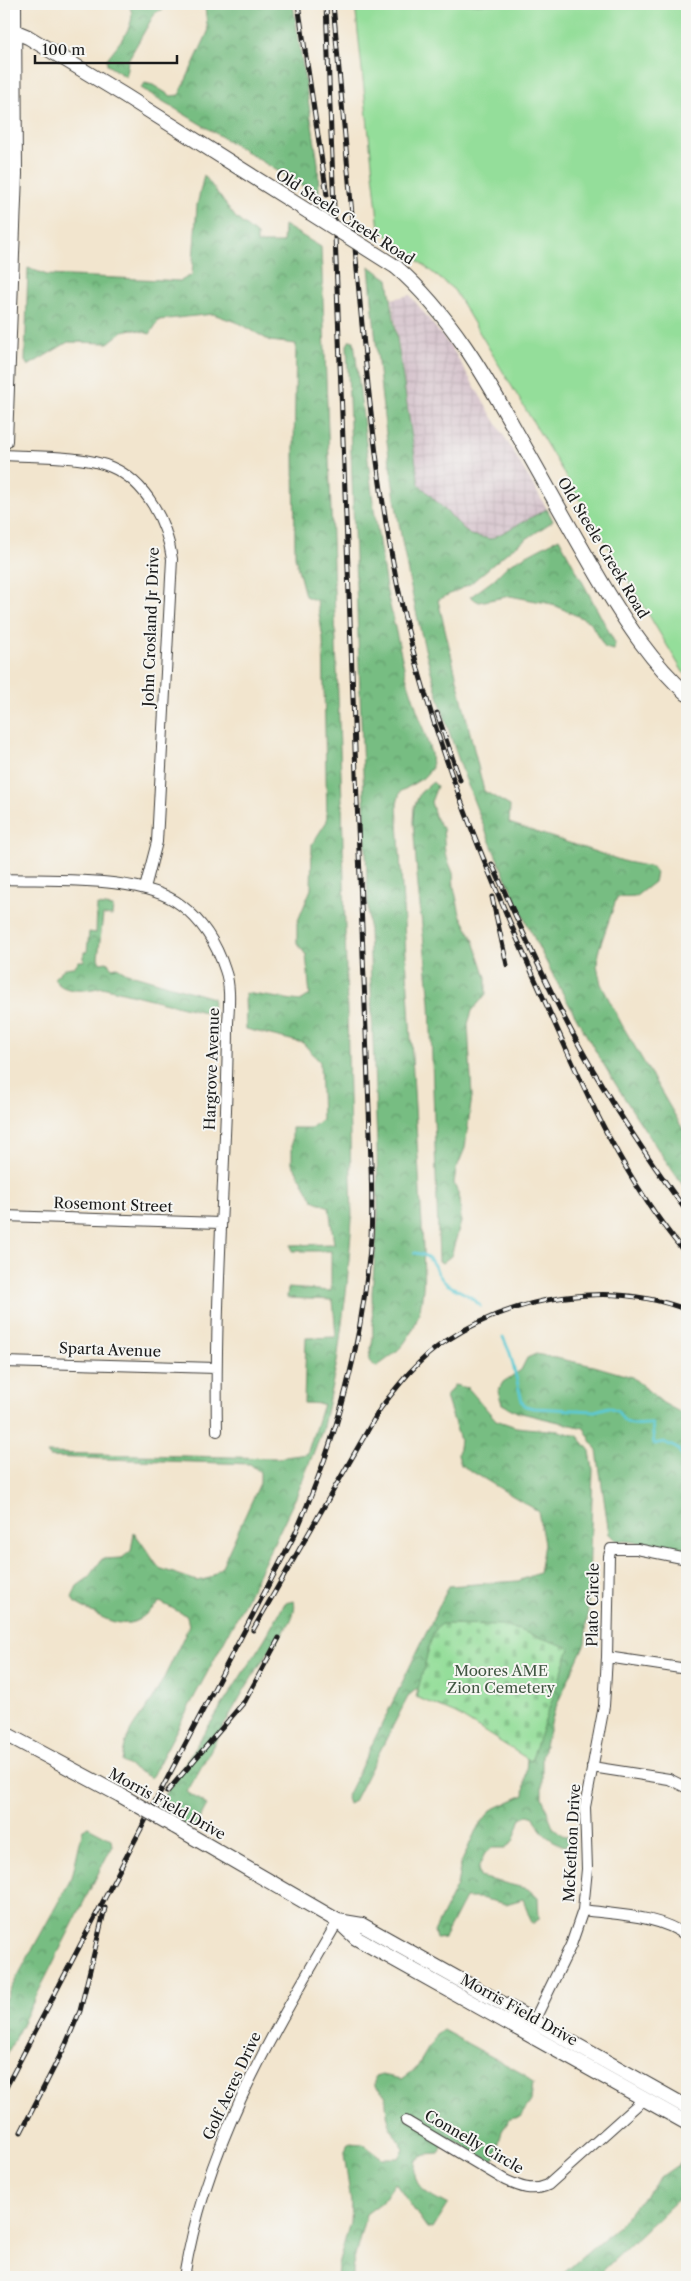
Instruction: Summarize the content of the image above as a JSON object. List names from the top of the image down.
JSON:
{
  "streets": {
    "street": [
      "Old Steele Creek Road",
      "John Crosland Jr Drive",
      "Hargrove Avenue",
      "Rosemont Street",
      "Sparta Avenue",
      "Plato Circle",
      "Morris Field Drive",
      "McKethon Drive",
      "Golf Acres Drive",
      "Connelly Circle"
    ]
  },
  "crossings": [
    ["John Crosland Jr Drive", "Hargrove Avenue"],
    ["Hargrove Avenue", "Rosemont Street"],
    ["Hargrove Avenue", "Sparta Avenue"],
    ["Plato Circle", "McKethon Drive"],
    ["Morris Field Drive", "McKethon Drive"],
    ["Morris Field Drive", "Golf Acres Drive"],
    ["Morris Field Drive", "Connelly Circle"]
  ],
  "parks": ["Moores AME Zion Cemetery"],
  "scale_bar": "100 m"
}
